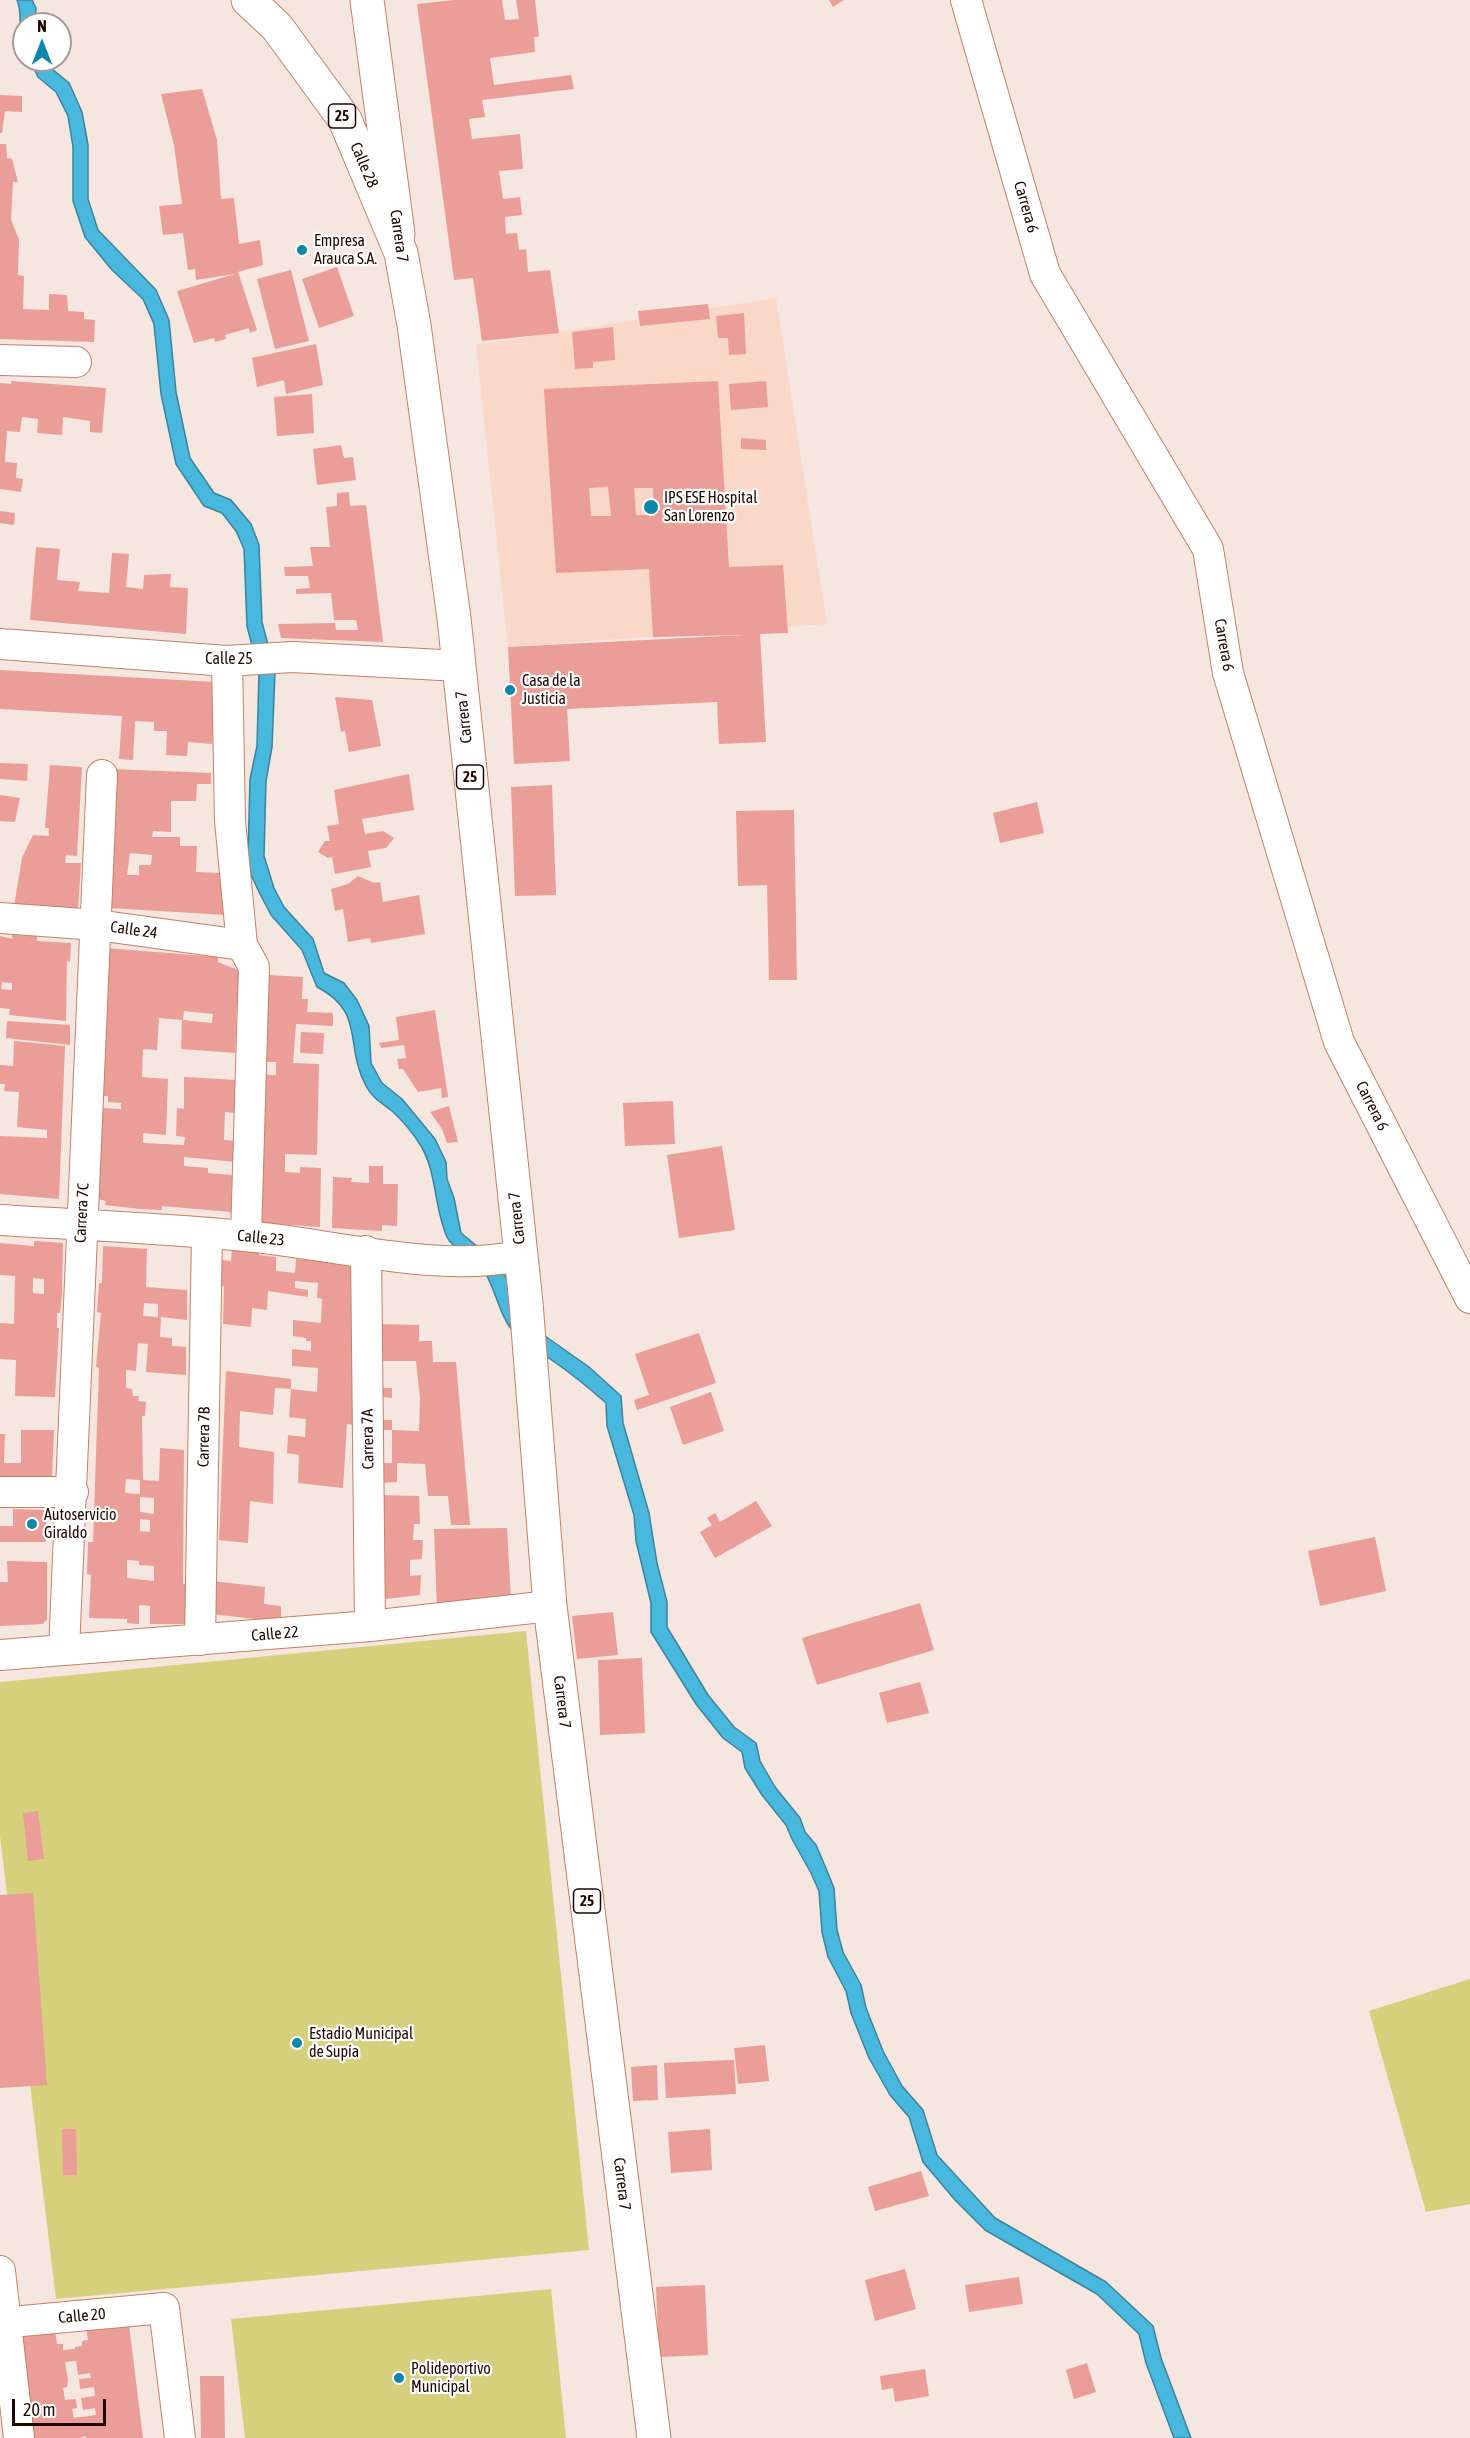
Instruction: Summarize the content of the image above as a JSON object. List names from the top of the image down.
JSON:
{
  "streets": {
    "main road": ["25", "Calle 28", "Carrera 7"],
    "street": [
      "Carrera 6",
      "Calle 25",
      "Calle 24",
      "Carrera 7C",
      "Calle 23",
      "Carrera 7B",
      "Carrera 7A",
      "Calle 22",
      "Calle 20"
    ]
  },
  "crossings": [
    ["Calle 28", "Carrera 7"],
    ["Carrera 7", "Calle 25"],
    ["Carrera 7", "Calle 23"],
    ["Carrera 7", "Calle 22"],
    ["Calle 24", "Carrera 7C"],
    ["Carrera 7C", "Calle 23"],
    ["Carrera 7C", "Calle 22"],
    ["Calle 23", "Carrera 7B"],
    ["Calle 23", "Carrera 7A"],
    ["Carrera 7B", "Calle 22"],
    ["Carrera 7A", "Calle 22"]
  ],
  "places": [
    "Empresa Arauca S.A.",
    "IPS ESE Hospital San Lorenzo",
    "Casa de la Justicia",
    "Autoservicio Giraldo",
    "Estadio Municipal de Supía",
    "Polideportivo Municipal"
  ],
  "scale_bar": "20 m",
  "north": "top"
}
